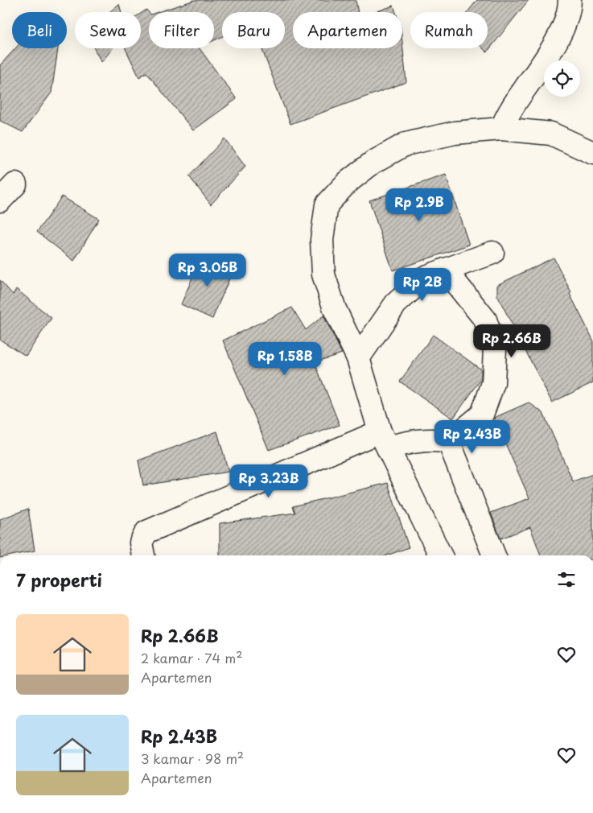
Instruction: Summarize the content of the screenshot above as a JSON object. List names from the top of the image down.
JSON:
{
  "page": {
    "chip": [
      "Beli",
      "Sewa",
      "Filter",
      "Baru",
      "Apartemen",
      "Rumah"
    ],
    "price": [
      "Rp 2.9B",
      "Rp 3.05B",
      "Rp 2B",
      "Rp 2.66B",
      "Rp 1.58B",
      "Rp 2.43B",
      "Rp 3.23B"
    ],
    "heading": "7 properti",
    "list": [
      {
        "name": "Rp 2.66B",
        "note": "2 kamar · 74 m² · Apartemen"
      },
      {
        "name": "Rp 2.43B",
        "note": "3 kamar · 98 m² · Apartemen"
      }
    ]
  }
}
